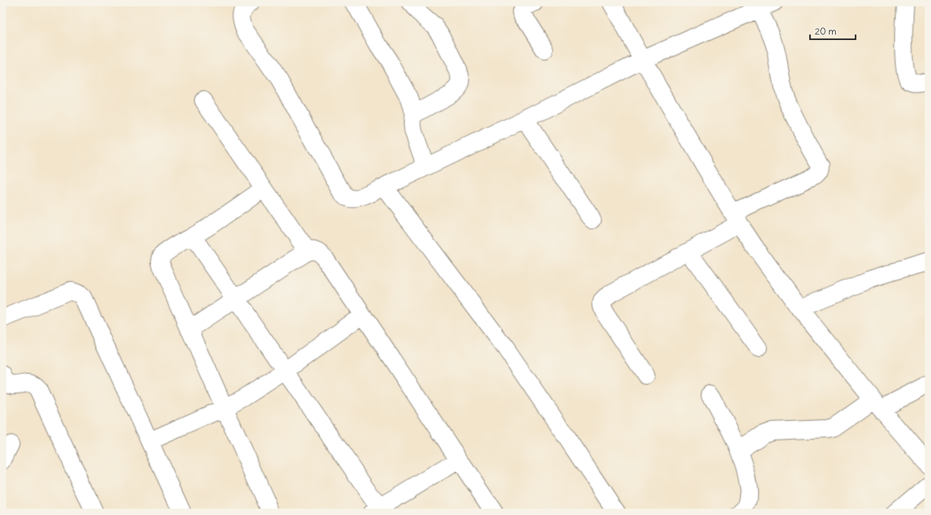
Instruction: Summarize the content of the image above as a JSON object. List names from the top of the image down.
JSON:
{
  "scale_bar": "20 m"
}
